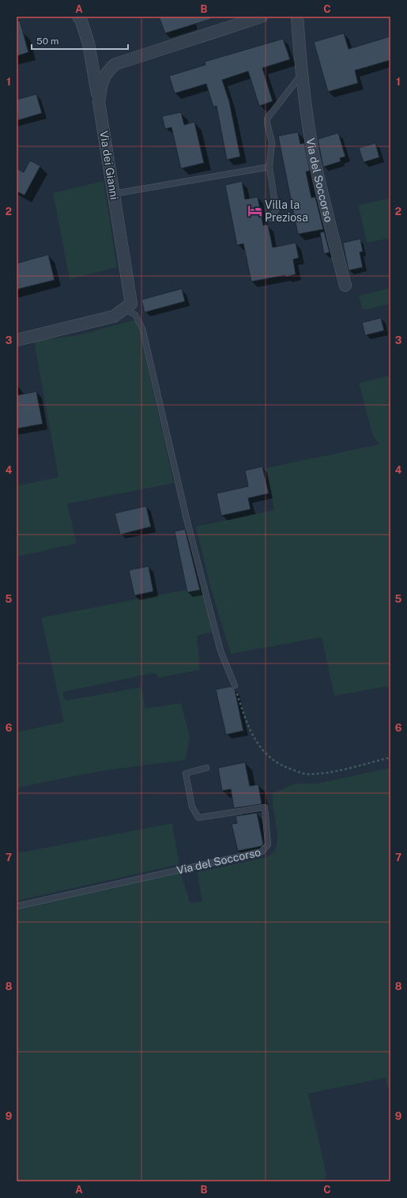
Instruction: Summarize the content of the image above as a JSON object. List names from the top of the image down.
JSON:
{
  "streets": {
    "street": ["Via dei Gianni", "Via del Soccorso"]
  },
  "places": {
    "hotel": ["Villa la Preziosa"]
  },
  "scale_bar": "50 m",
  "grid": {
    "columns": ["A", "B", "C"],
    "rows": [
      "1",
      "2",
      "3",
      "4",
      "5",
      "6",
      "7",
      "8",
      "9"
    ]
  }
}
